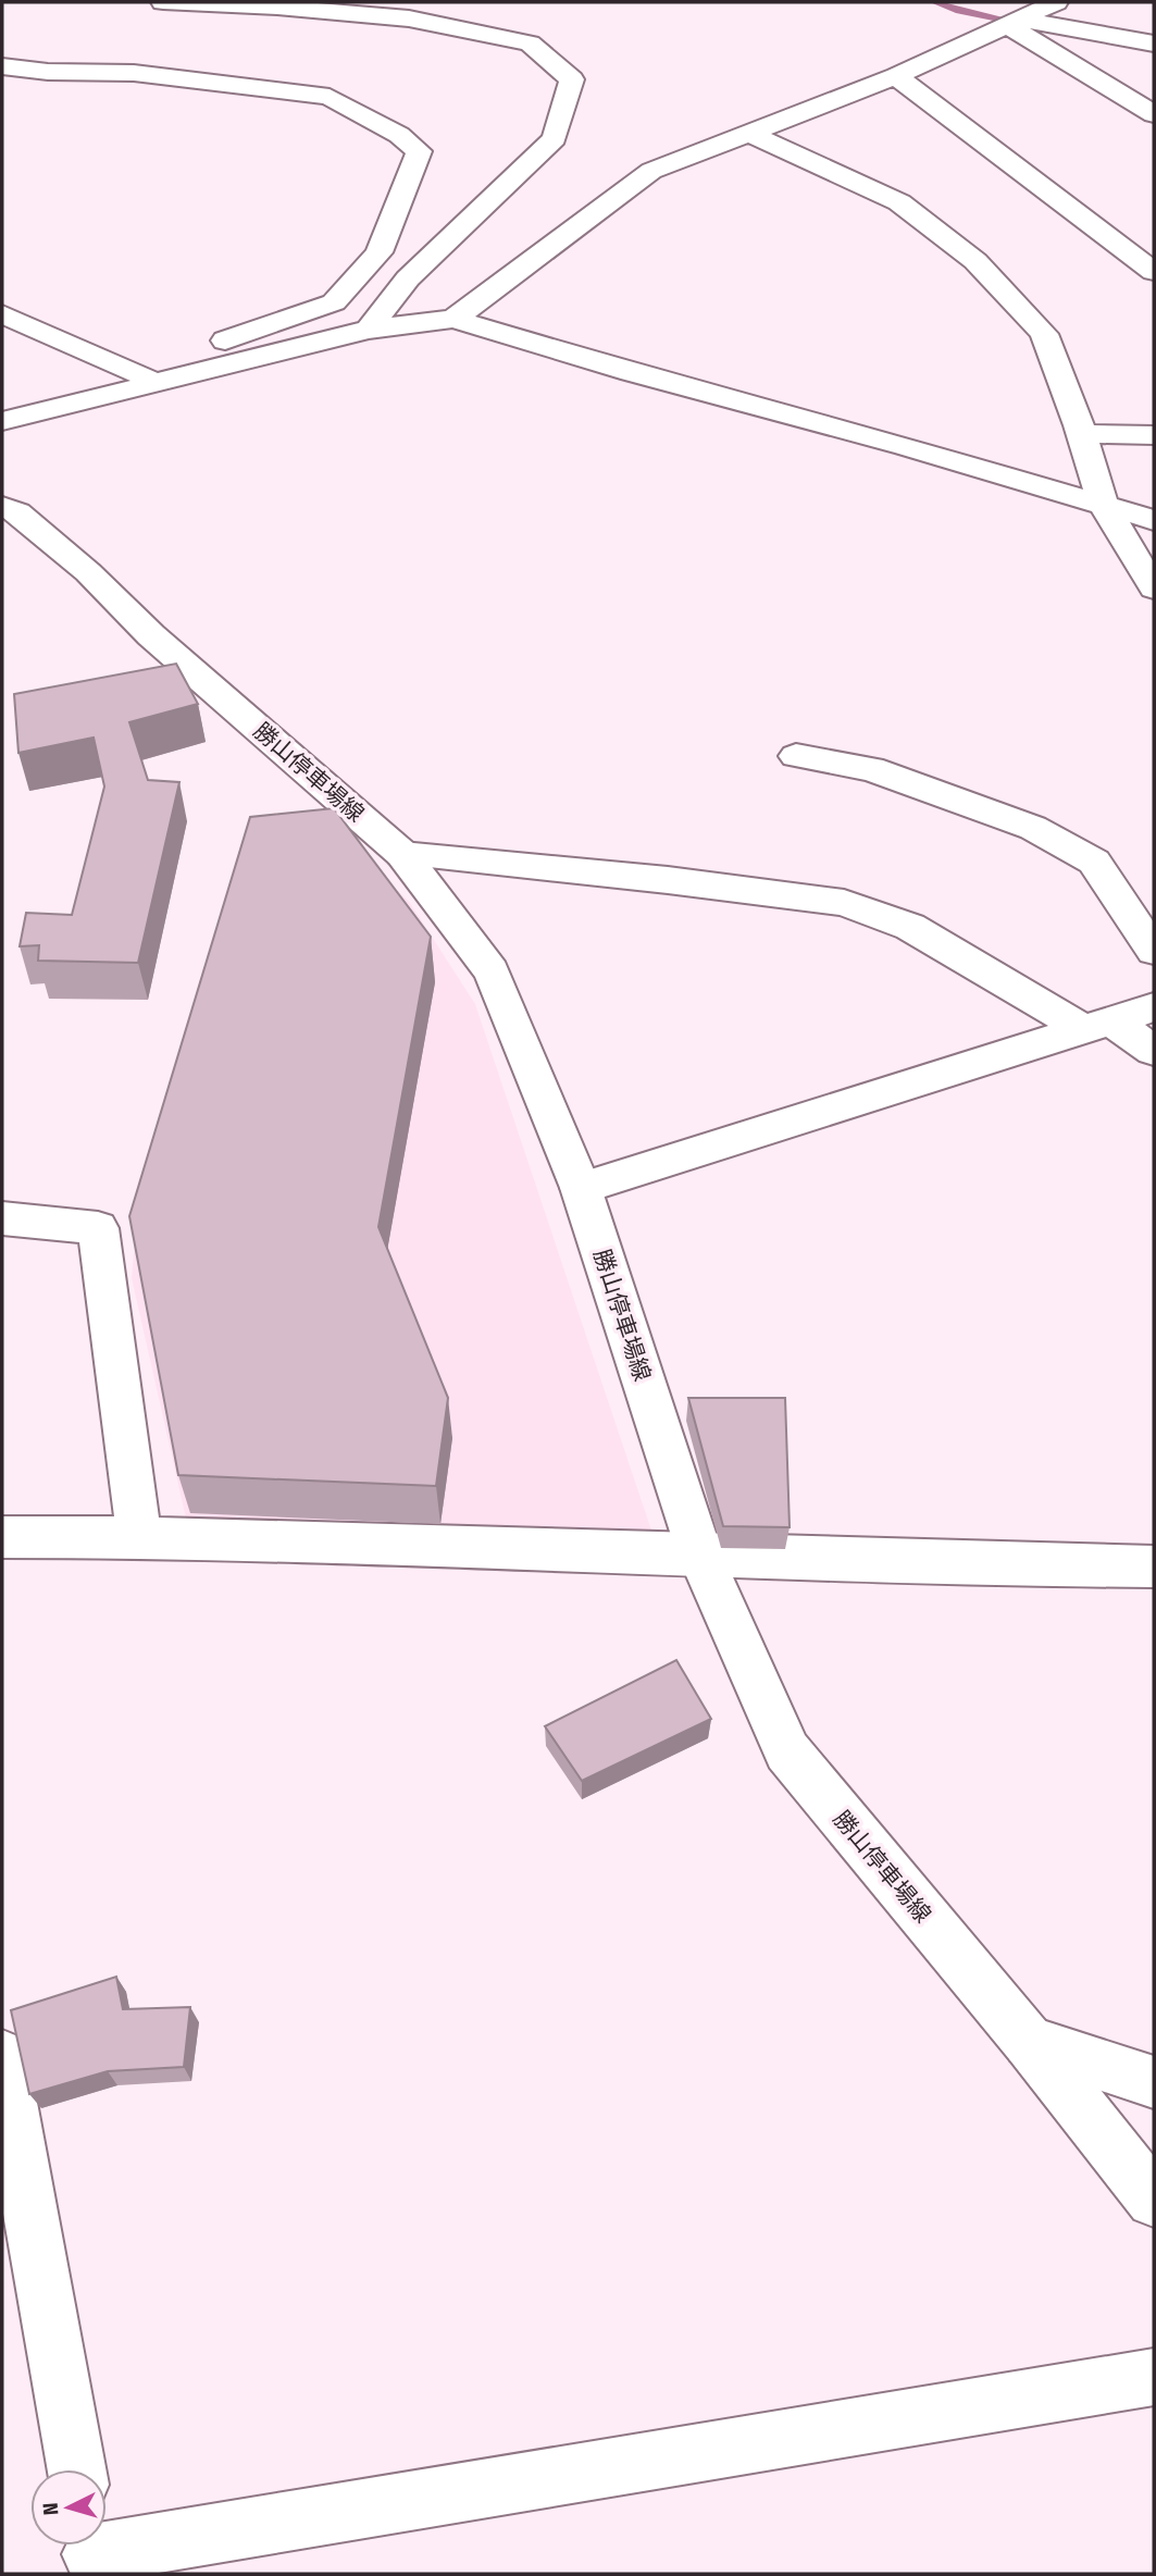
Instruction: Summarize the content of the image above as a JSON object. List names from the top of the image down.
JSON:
{
  "streets": {
    "street": ["勝山停車場線"]
  },
  "north": "left"
}
